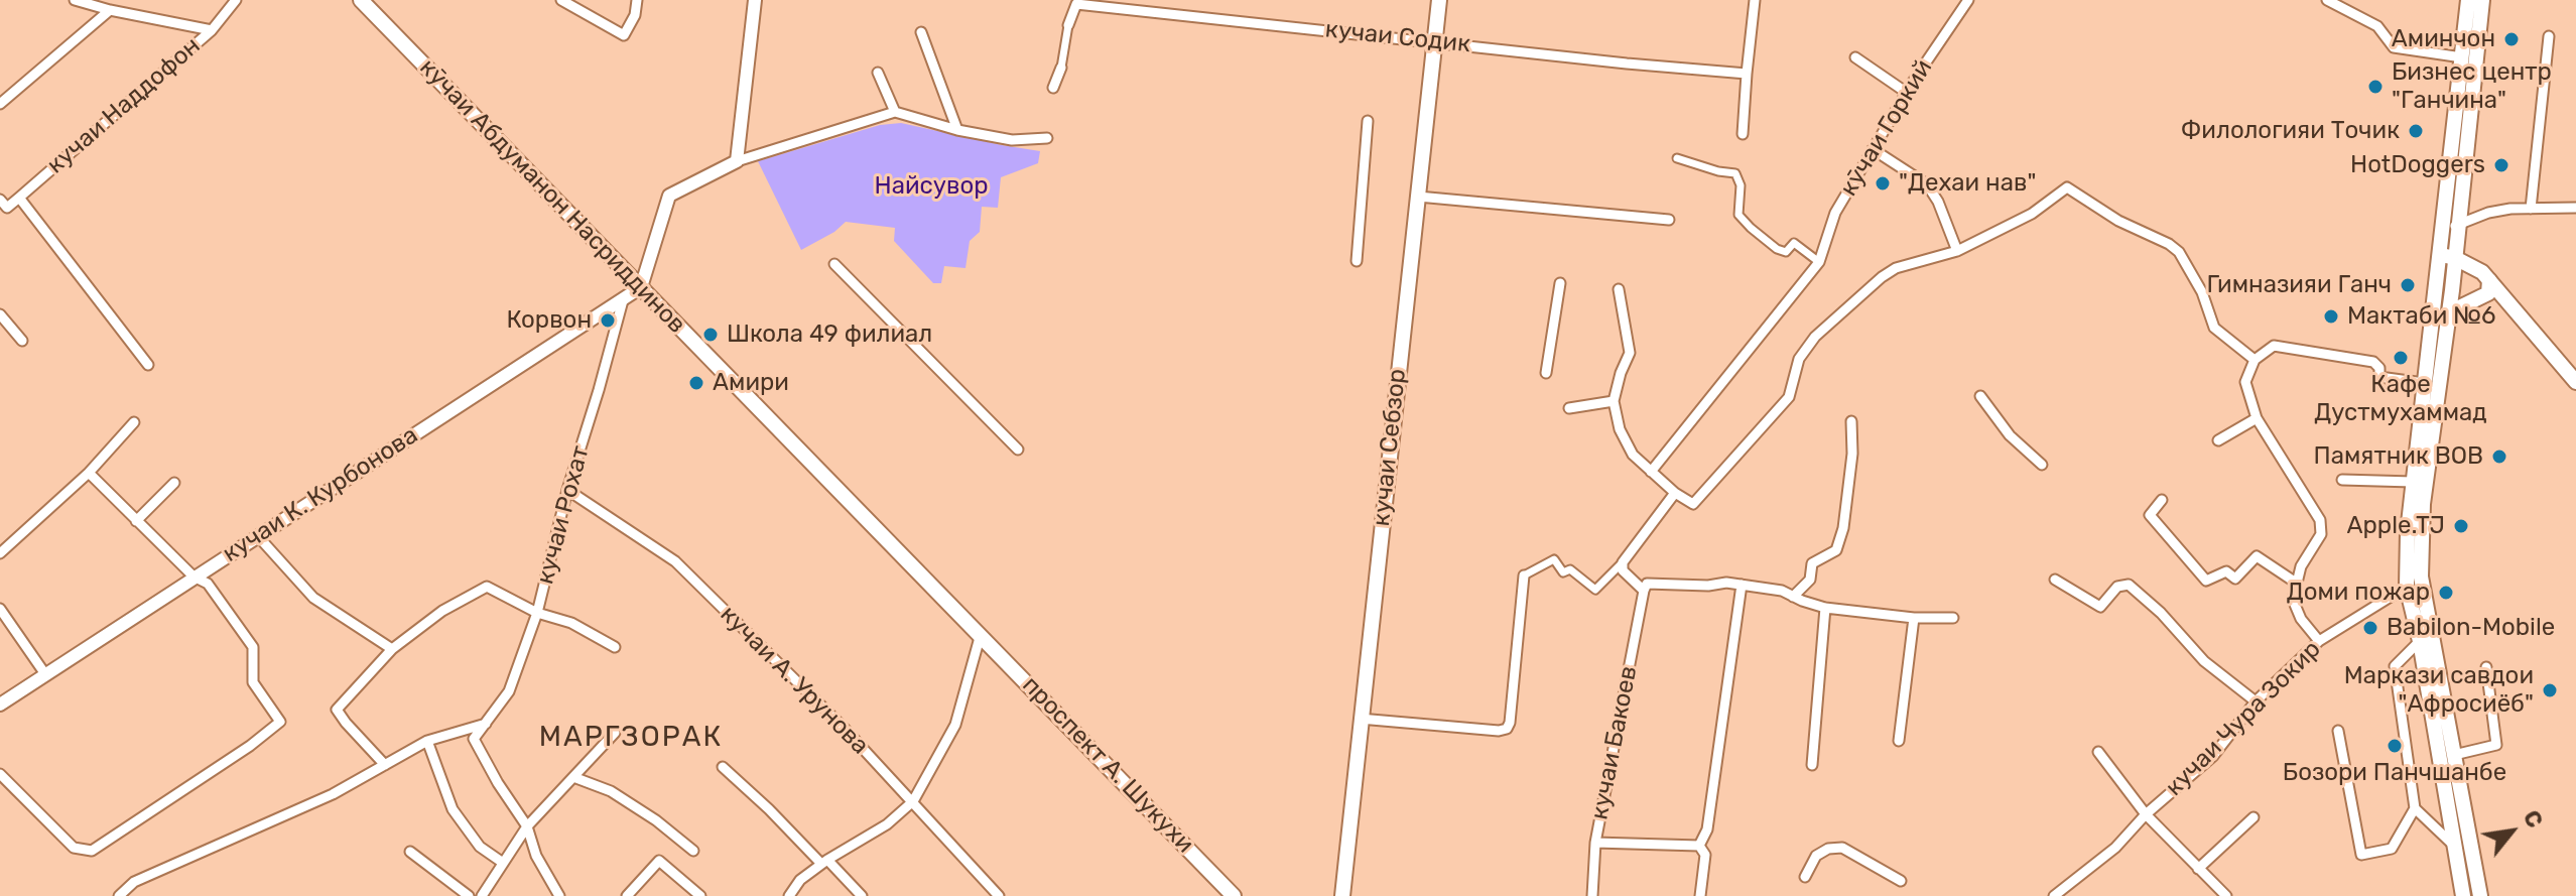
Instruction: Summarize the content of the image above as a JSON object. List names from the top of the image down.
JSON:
{
  "streets": {
    "main road": ["кӯчаи Абдуманон Насриддинов", "кучаи Себзор", "проспект А. Шукухи"],
    "street": [
      "кучаи Содик",
      "кучаи Наддофон",
      "кӯчаи Горкий",
      "кучаи К. Курбонова",
      "кучаи Рохат",
      "кучаи А. Урунова",
      "кучаи Чура Зокир",
      "кучаи Бакоев"
    ]
  },
  "crossings": [
    ["кучаи Содик", "кучаи Себзор"],
    ["кӯчаи Абдуманон Насриддинов", "кучаи К. Курбонова"],
    ["кӯчаи Абдуманон Насриддинов", "проспект А. Шукухи"],
    ["кучаи К. Курбонова", "кучаи Рохат"],
    ["кучаи Рохат", "кучаи А. Урунова"]
  ],
  "districts": ["МАРГЗОРАК"],
  "parks": ["Найсувор"],
  "places": [
    "Аминчон",
    "Бизнес центр \"Ганчина\"",
    "Филологияи Точик",
    "HotDoggers",
    "\"Дехаи нав\"",
    "Гимназияи Ганч",
    "Мактаби №6",
    "Корвон",
    "Школа 49 филиал",
    "Кафе Дустмухаммад",
    "Амири",
    "Памятник ВОВ",
    "Apple.TJ",
    "Доми пожар",
    "Babilon-Mobile",
    "Маркази савдои \"Афросиёб\"",
    "Бозори Панчшанбе"
  ],
  "north": "top right"
}
